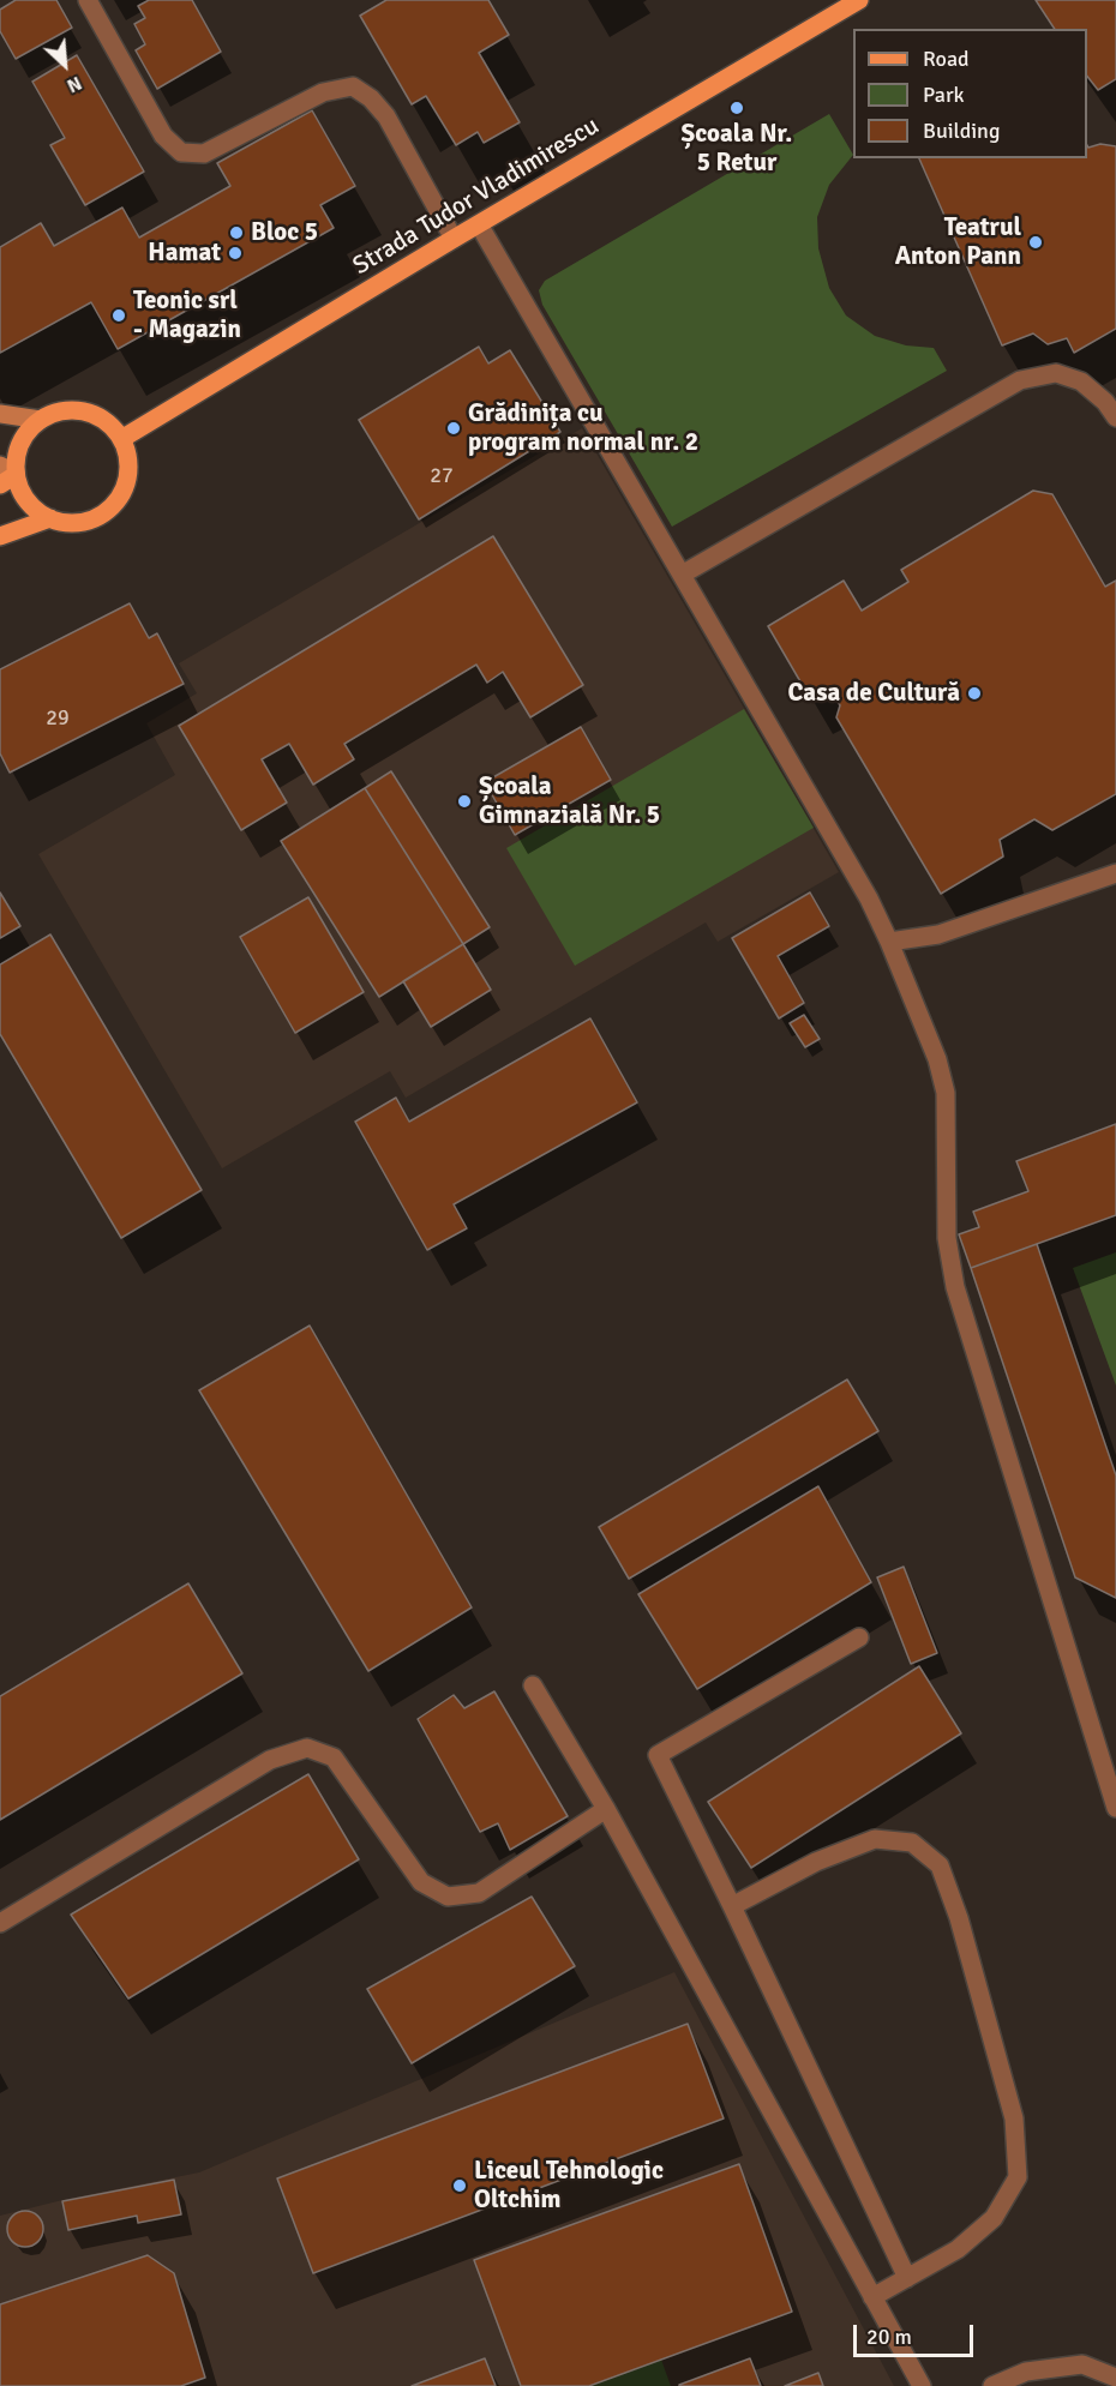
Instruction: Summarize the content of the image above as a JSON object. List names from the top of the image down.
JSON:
{
  "streets": {
    "main road": ["Strada Tudor Vladimirescu"]
  },
  "places": [
    "Școala Nr. 5 Retur",
    "Bloc 5",
    "Teatrul Anton Pann",
    "Hamat",
    "Teonic srl - Magazin",
    "Grădinița cu program normal nr. 2",
    "Casa de Cultură",
    "Școala Gimnazială Nr. 5",
    "Liceul Tehnologic Oltchim"
  ],
  "house_numbers": ["27", "29"],
  "legend": ["Road", "Park", "Building"],
  "scale_bar": "20 m",
  "north": "bottom right"
}
